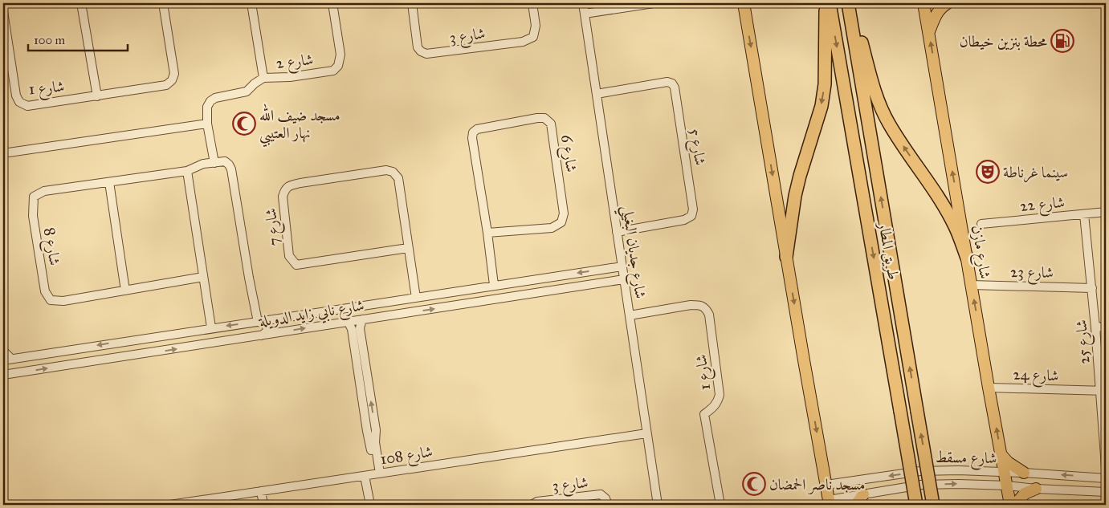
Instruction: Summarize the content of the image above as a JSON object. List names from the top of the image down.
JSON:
{
  "streets": {
    "highway": ["طريق المطار"],
    "main road": ["شارع مازن"],
    "street": [
      "شارع 3",
      "شارع 2",
      "شارع 1",
      "شارع 5",
      "شارع 6",
      "شارع 22",
      "شارع 7",
      "شارع 8",
      "شارع جديان البغيلي",
      "شارع 23",
      "شارع نابي زايد الدويلة",
      "شارع 25",
      "شارع 24",
      "شارع 108",
      "شارع مسقط"
    ]
  },
  "crossings": [
    ["شارع 1", "شارع جديان البغيلي"],
    ["شارع 5", "شارع جديان البغيلي"],
    ["شارع 6", "شارع نابي زايد الدويلة"],
    ["شارع 22", "شارع 25"],
    ["شارع 7", "شارع نابي زايد الدويلة"],
    ["شارع جديان البغيلي", "شارع نابي زايد الدويلة"],
    ["شارع جديان البغيلي", "شارع 108"],
    ["شارع مازن", "شارع 23"],
    ["شارع مازن", "شارع 24"],
    ["شارع مازن", "شارع مسقط"],
    ["شارع 23", "شارع 25"],
    ["شارع 25", "شارع 24"]
  ],
  "one_way": ["شارع مازن"],
  "places": {
    "fuel station": ["محطة بنزين خيطان"],
    "mosque": ["مسجد ضيف الله نهار العتيبي", "مسجد ناصر الحمضان"],
    "theatre": ["سينما غرناطة"]
  },
  "scale_bar": "100 m"
}
